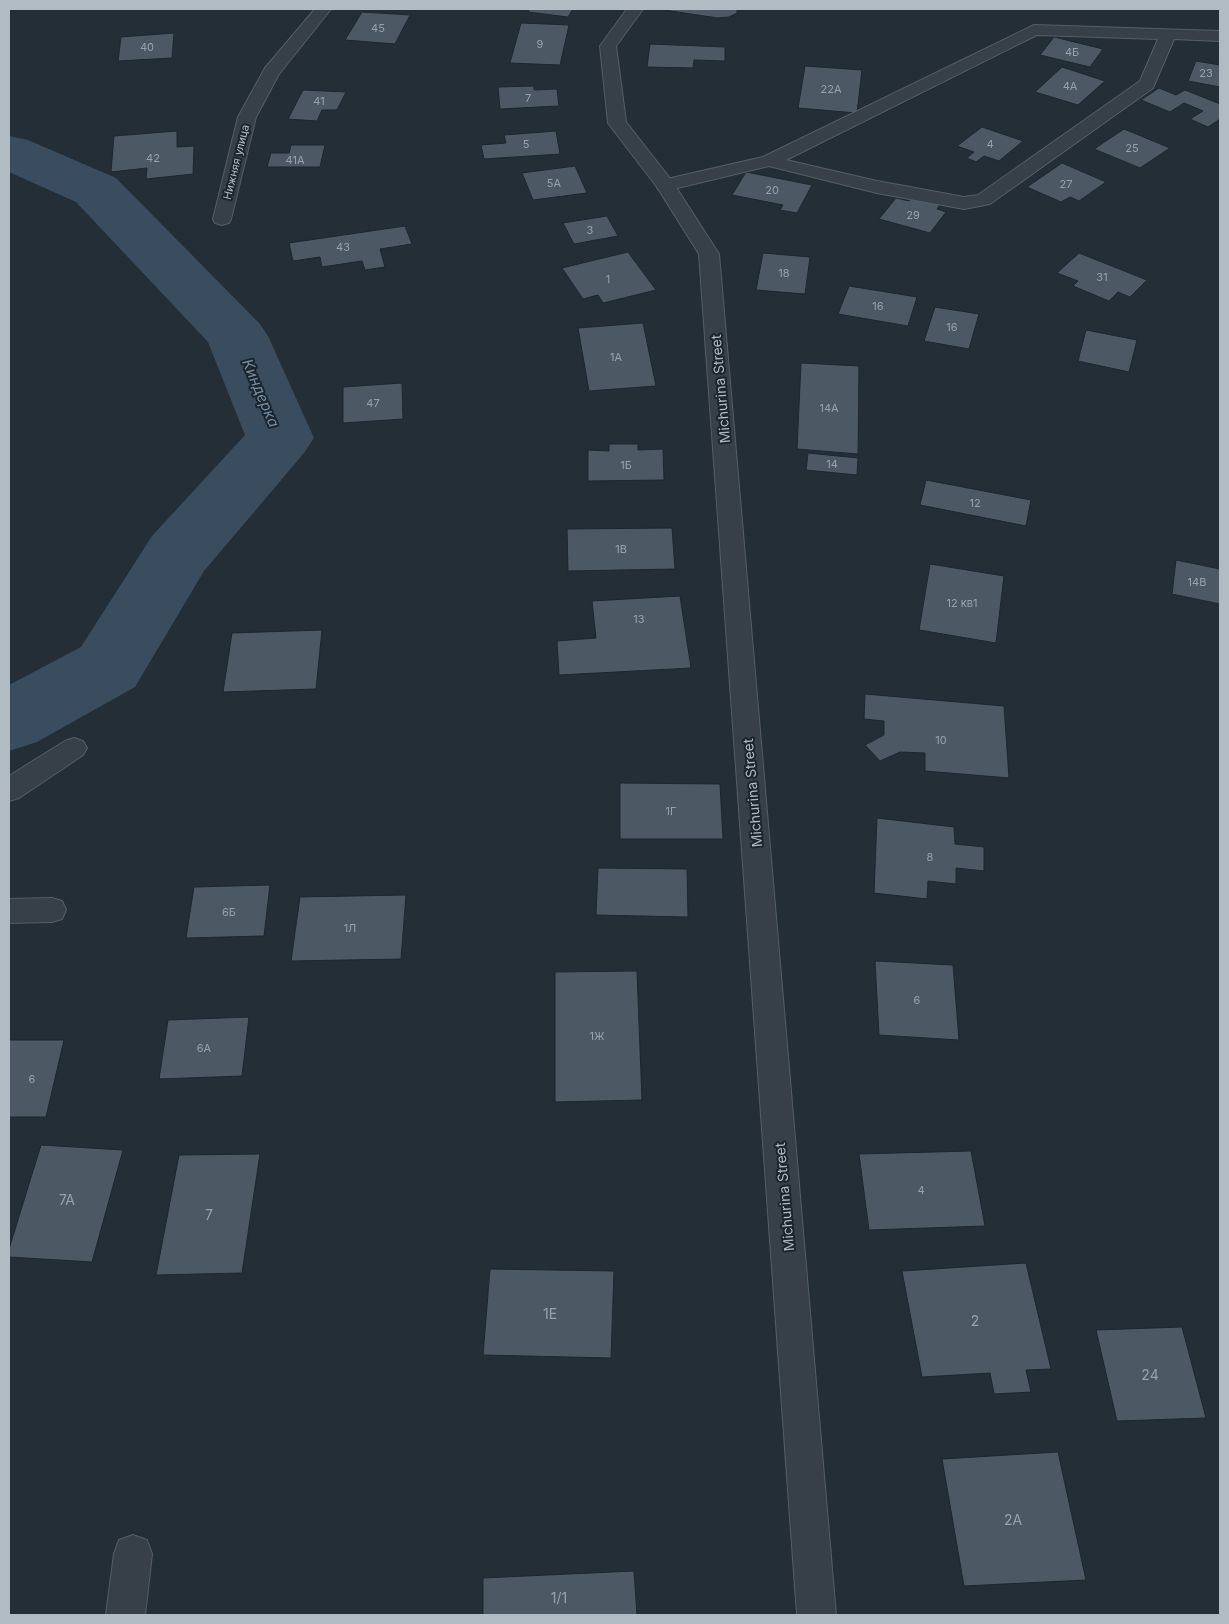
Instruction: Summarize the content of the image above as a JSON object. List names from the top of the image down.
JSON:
{
  "streets": {
    "street": ["Нижняя улица", "Michurina Street"]
  },
  "water": ["Киндерка"],
  "house_numbers": [
    "45",
    "9",
    "40",
    "4Б",
    "23",
    "4А",
    "22А",
    "7",
    "41",
    "5",
    "4",
    "25",
    "42",
    "41А",
    "5А",
    "27",
    "20",
    "29",
    "3",
    "43",
    "18",
    "31",
    "1",
    "16",
    "16",
    "1А",
    "47",
    "14А",
    "14",
    "1Б",
    "12",
    "1В",
    "14В",
    "12 кв1",
    "1З",
    "10",
    "1Г",
    "8",
    "6Б",
    "1Л",
    "6",
    "1Ж",
    "6А",
    "6",
    "4",
    "7А",
    "7",
    "1Е",
    "2",
    "24",
    "2А",
    "1/1"
  ]
}
